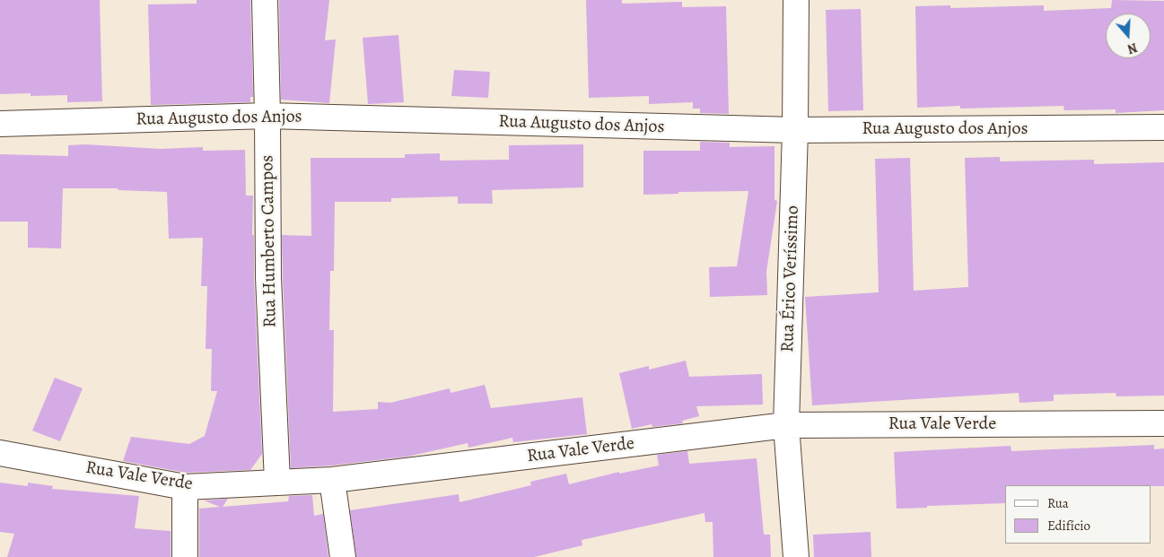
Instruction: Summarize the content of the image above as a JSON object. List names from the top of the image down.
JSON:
{
  "streets": {
    "street": [
      "Rua Augusto dos Anjos",
      "Rua Humberto Campos",
      "Rua Érico Veríssimo",
      "Rua Vale Verde"
    ]
  },
  "crossings": [
    ["Rua Augusto dos Anjos", "Rua Humberto Campos"],
    ["Rua Augusto dos Anjos", "Rua Érico Veríssimo"],
    ["Rua Humberto Campos", "Rua Vale Verde"],
    ["Rua Érico Veríssimo", "Rua Vale Verde"]
  ],
  "legend": ["Rua", "Edifício"],
  "north": "bottom"
}
